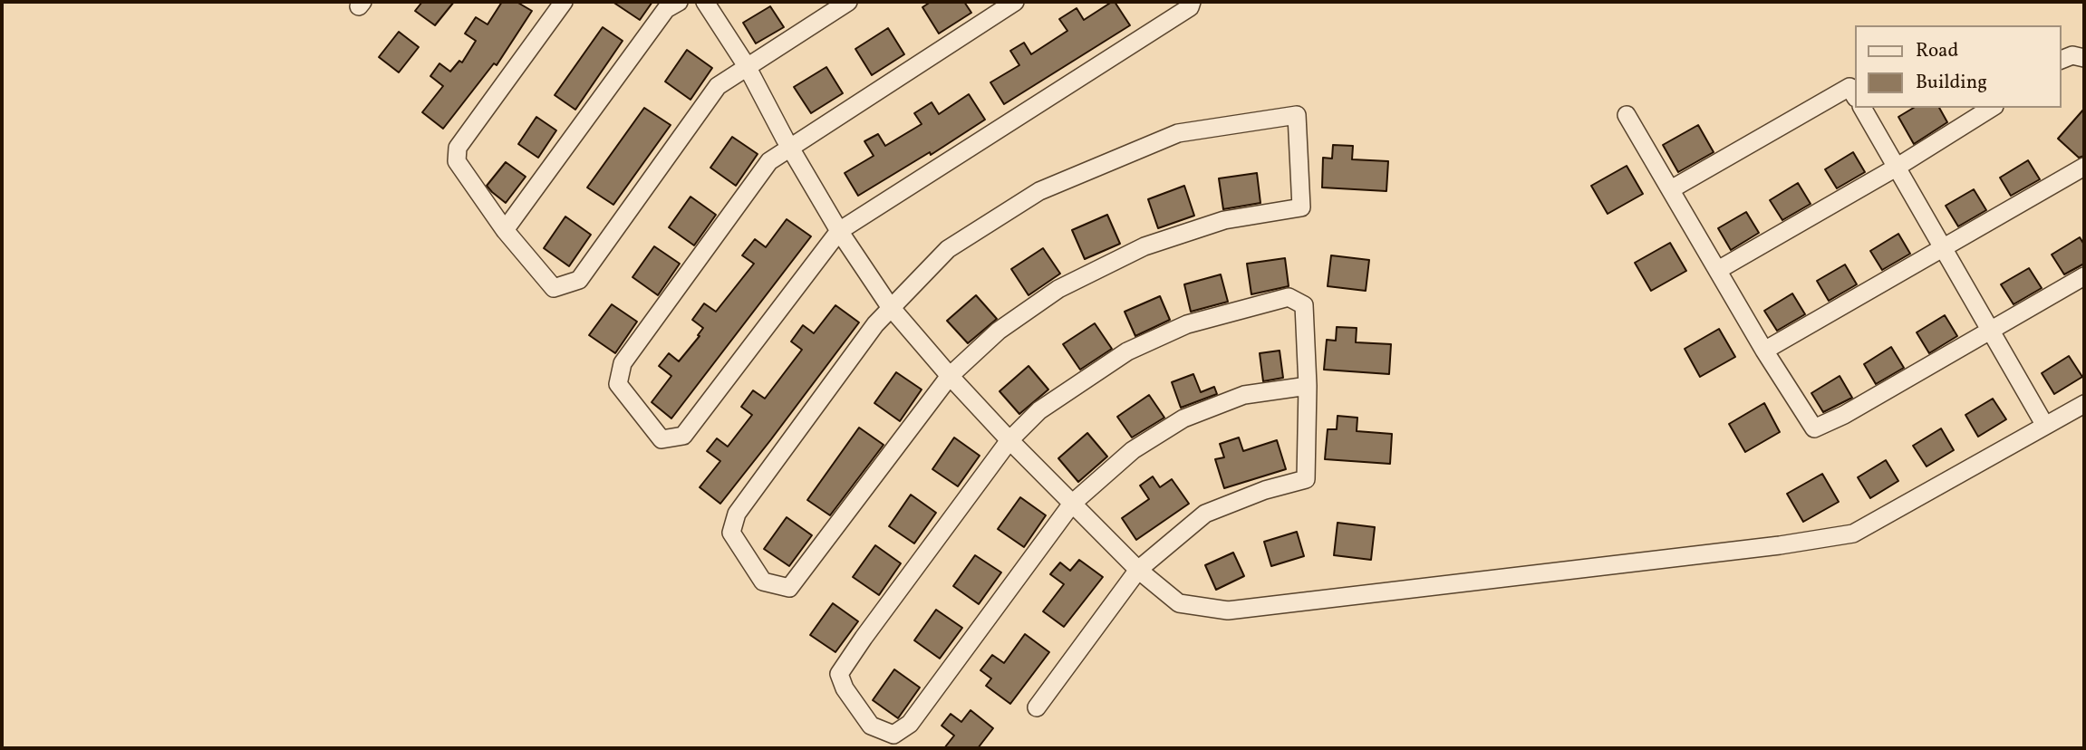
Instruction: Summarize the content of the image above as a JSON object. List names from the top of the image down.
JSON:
{
  "legend": ["Road", "Building"]
}
